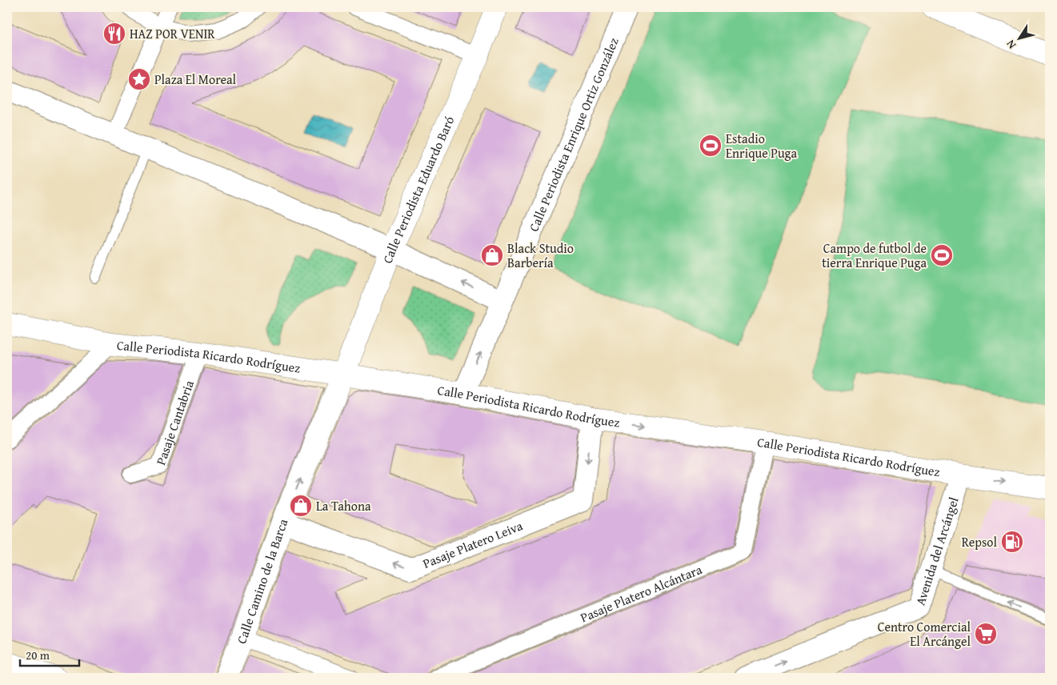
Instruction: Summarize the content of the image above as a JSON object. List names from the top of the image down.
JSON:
{
  "streets": {
    "street": [
      "Calle Periodista Enrique Ortiz González",
      "Calle Periodista Eduardo Baró",
      "Calle Periodista Ricardo Rodríguez",
      "Pasaje Cantabria",
      "Pasaje Platero Leiva",
      "Avenida del Arcángel",
      "Calle Camino de la Barca",
      "Pasaje Platero Alcántara"
    ]
  },
  "crossings": [
    ["Calle Periodista Enrique Ortiz González", "Calle Periodista Ricardo Rodríguez"],
    ["Calle Periodista Eduardo Baró", "Calle Periodista Ricardo Rodríguez"],
    ["Calle Periodista Eduardo Baró", "Calle Camino de la Barca"],
    ["Calle Periodista Ricardo Rodríguez", "Pasaje Cantabria"],
    ["Calle Periodista Ricardo Rodríguez", "Pasaje Platero Leiva"],
    ["Calle Periodista Ricardo Rodríguez", "Avenida del Arcángel"],
    ["Calle Periodista Ricardo Rodríguez", "Calle Camino de la Barca"],
    ["Calle Periodista Ricardo Rodríguez", "Pasaje Platero Alcántara"],
    ["Pasaje Platero Leiva", "Calle Camino de la Barca"]
  ],
  "one_way": ["Pasaje Platero Leiva", "Avenida del Arcángel", "Calle Camino de la Barca"],
  "places": {
    "restaurant": ["HAZ POR VENIR"],
    "place": ["Plaza El Moreal"],
    "sports": ["Estadio Enrique Puga", "Campo de futbol de tierra Enrique Puga"],
    "shop": ["Black Studio Barbería", "La Tahona"],
    "fuel station": ["Repsol"],
    "supermarket": ["Centro Comercial El Arcángel"]
  },
  "scale_bar": "20 m",
  "north": "bottom left"
}
